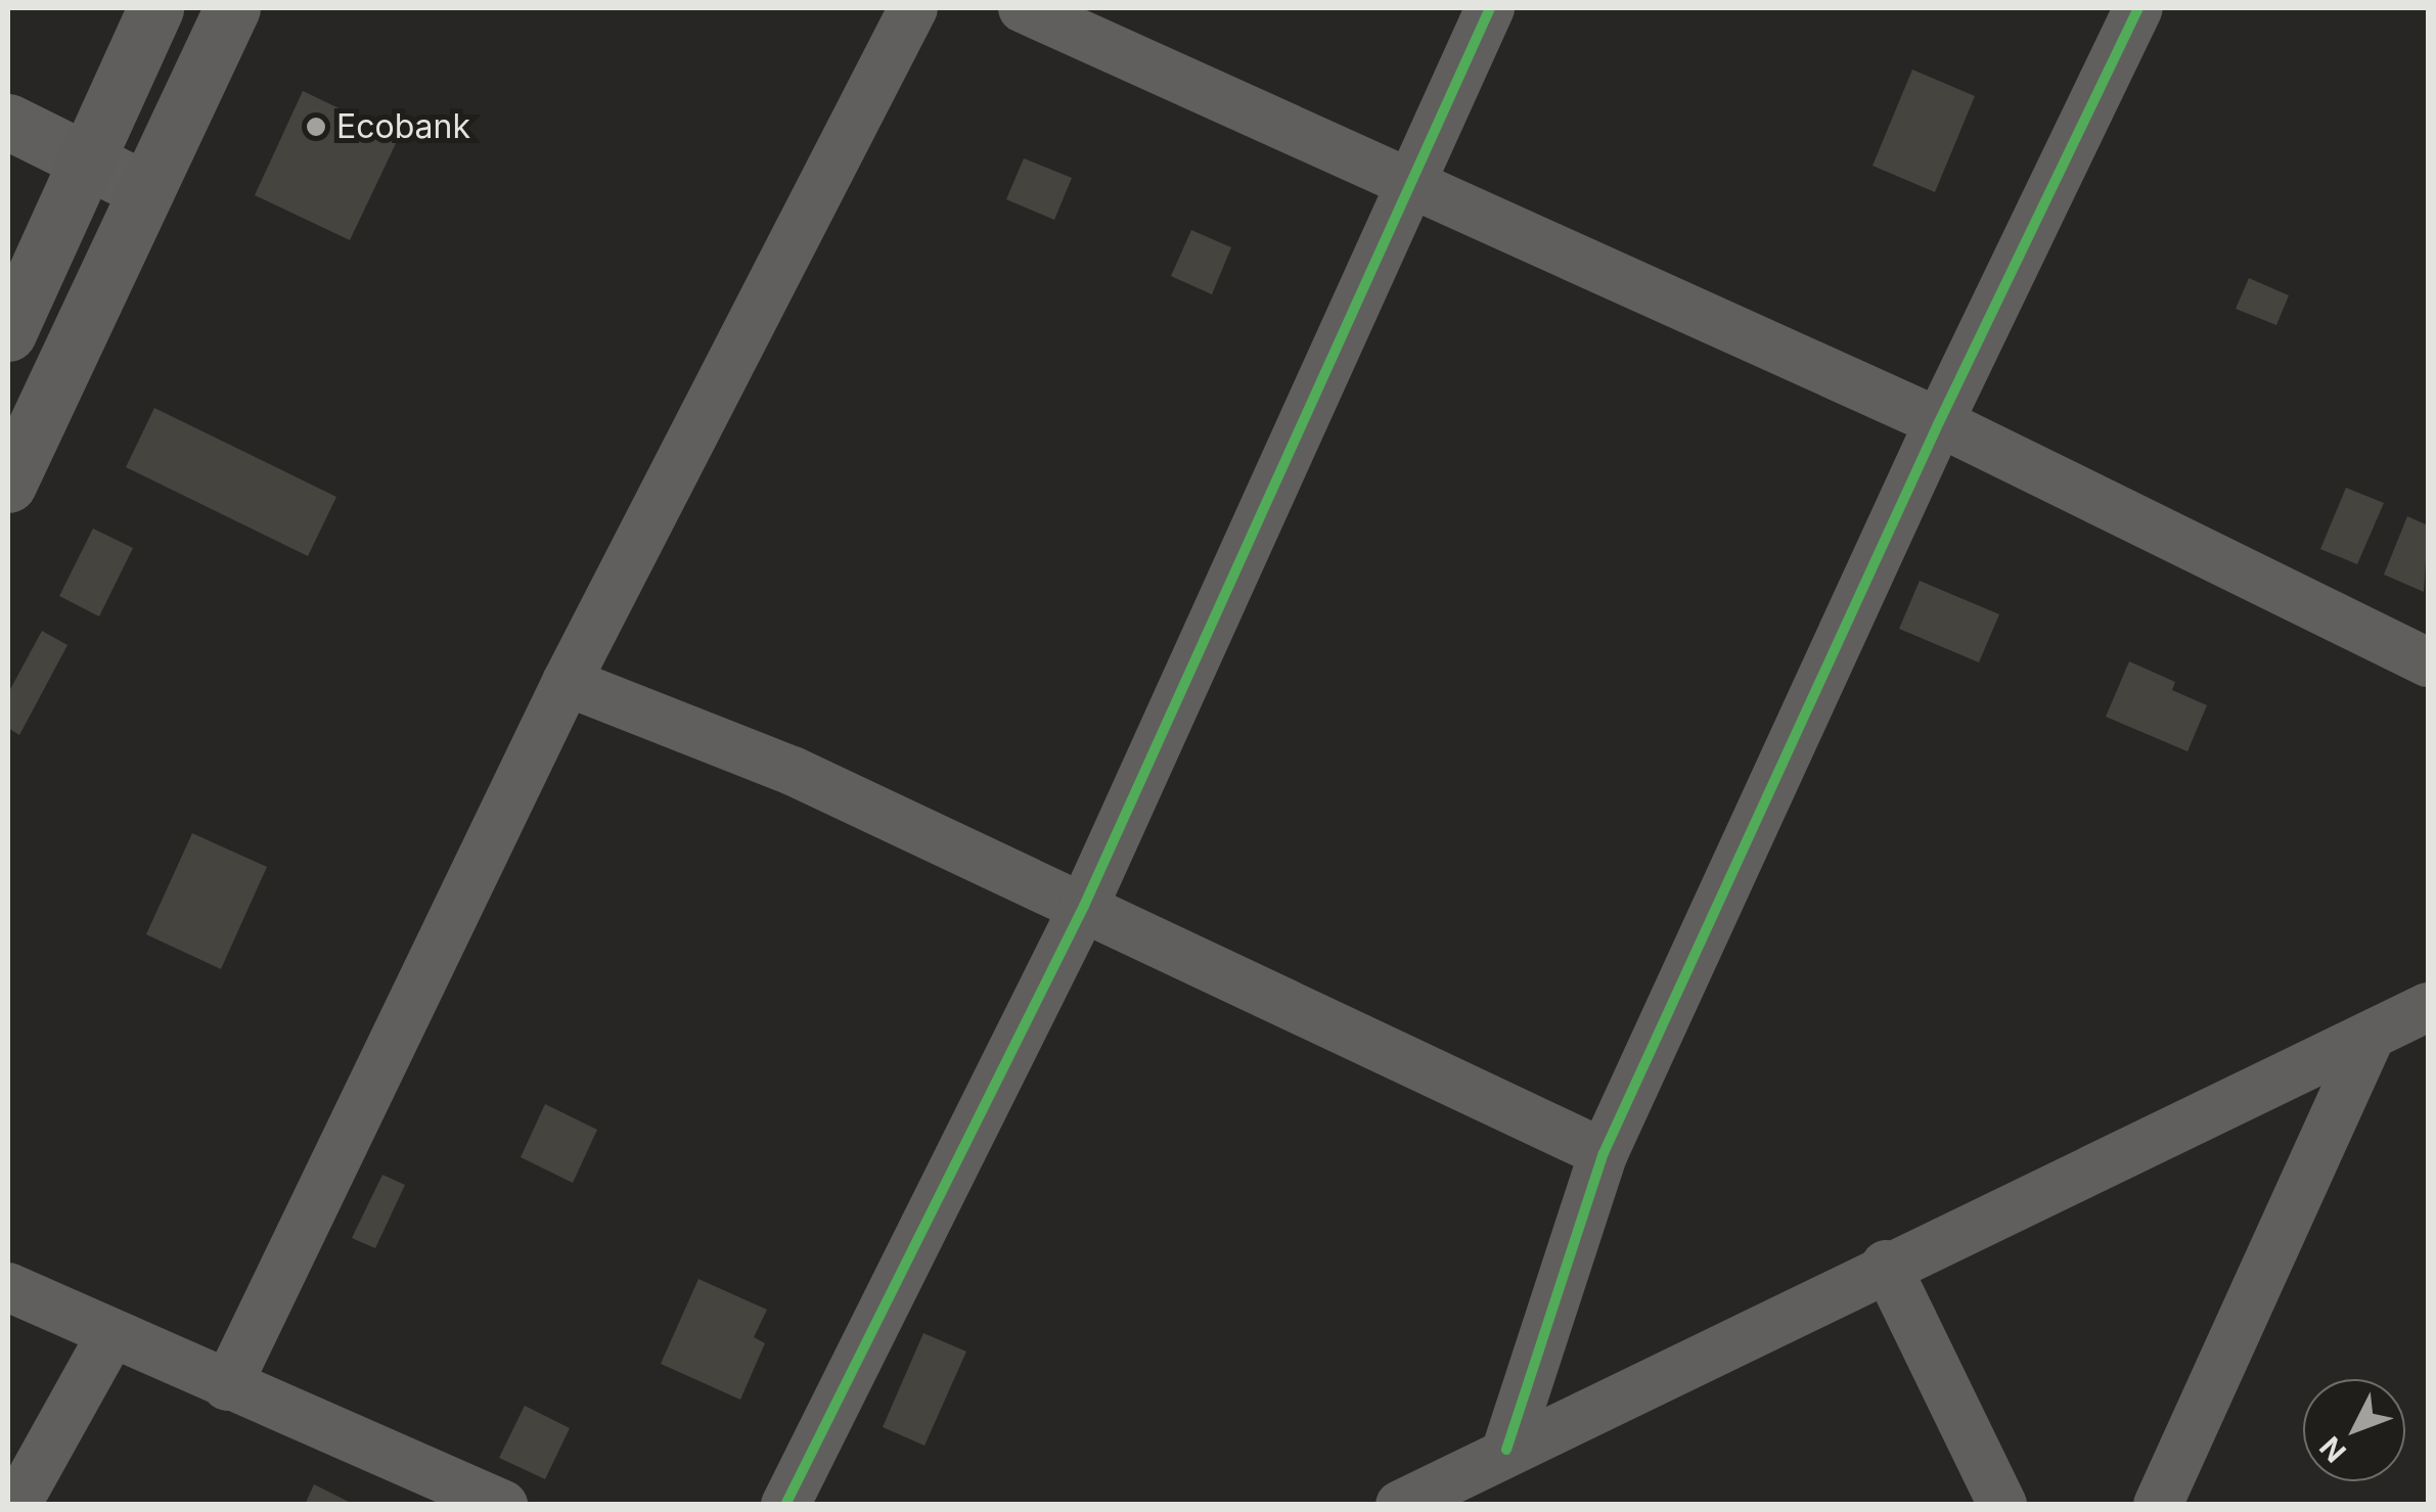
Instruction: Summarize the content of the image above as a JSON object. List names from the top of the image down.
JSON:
{
  "places": ["Ecobank"],
  "north": "bottom left"
}
